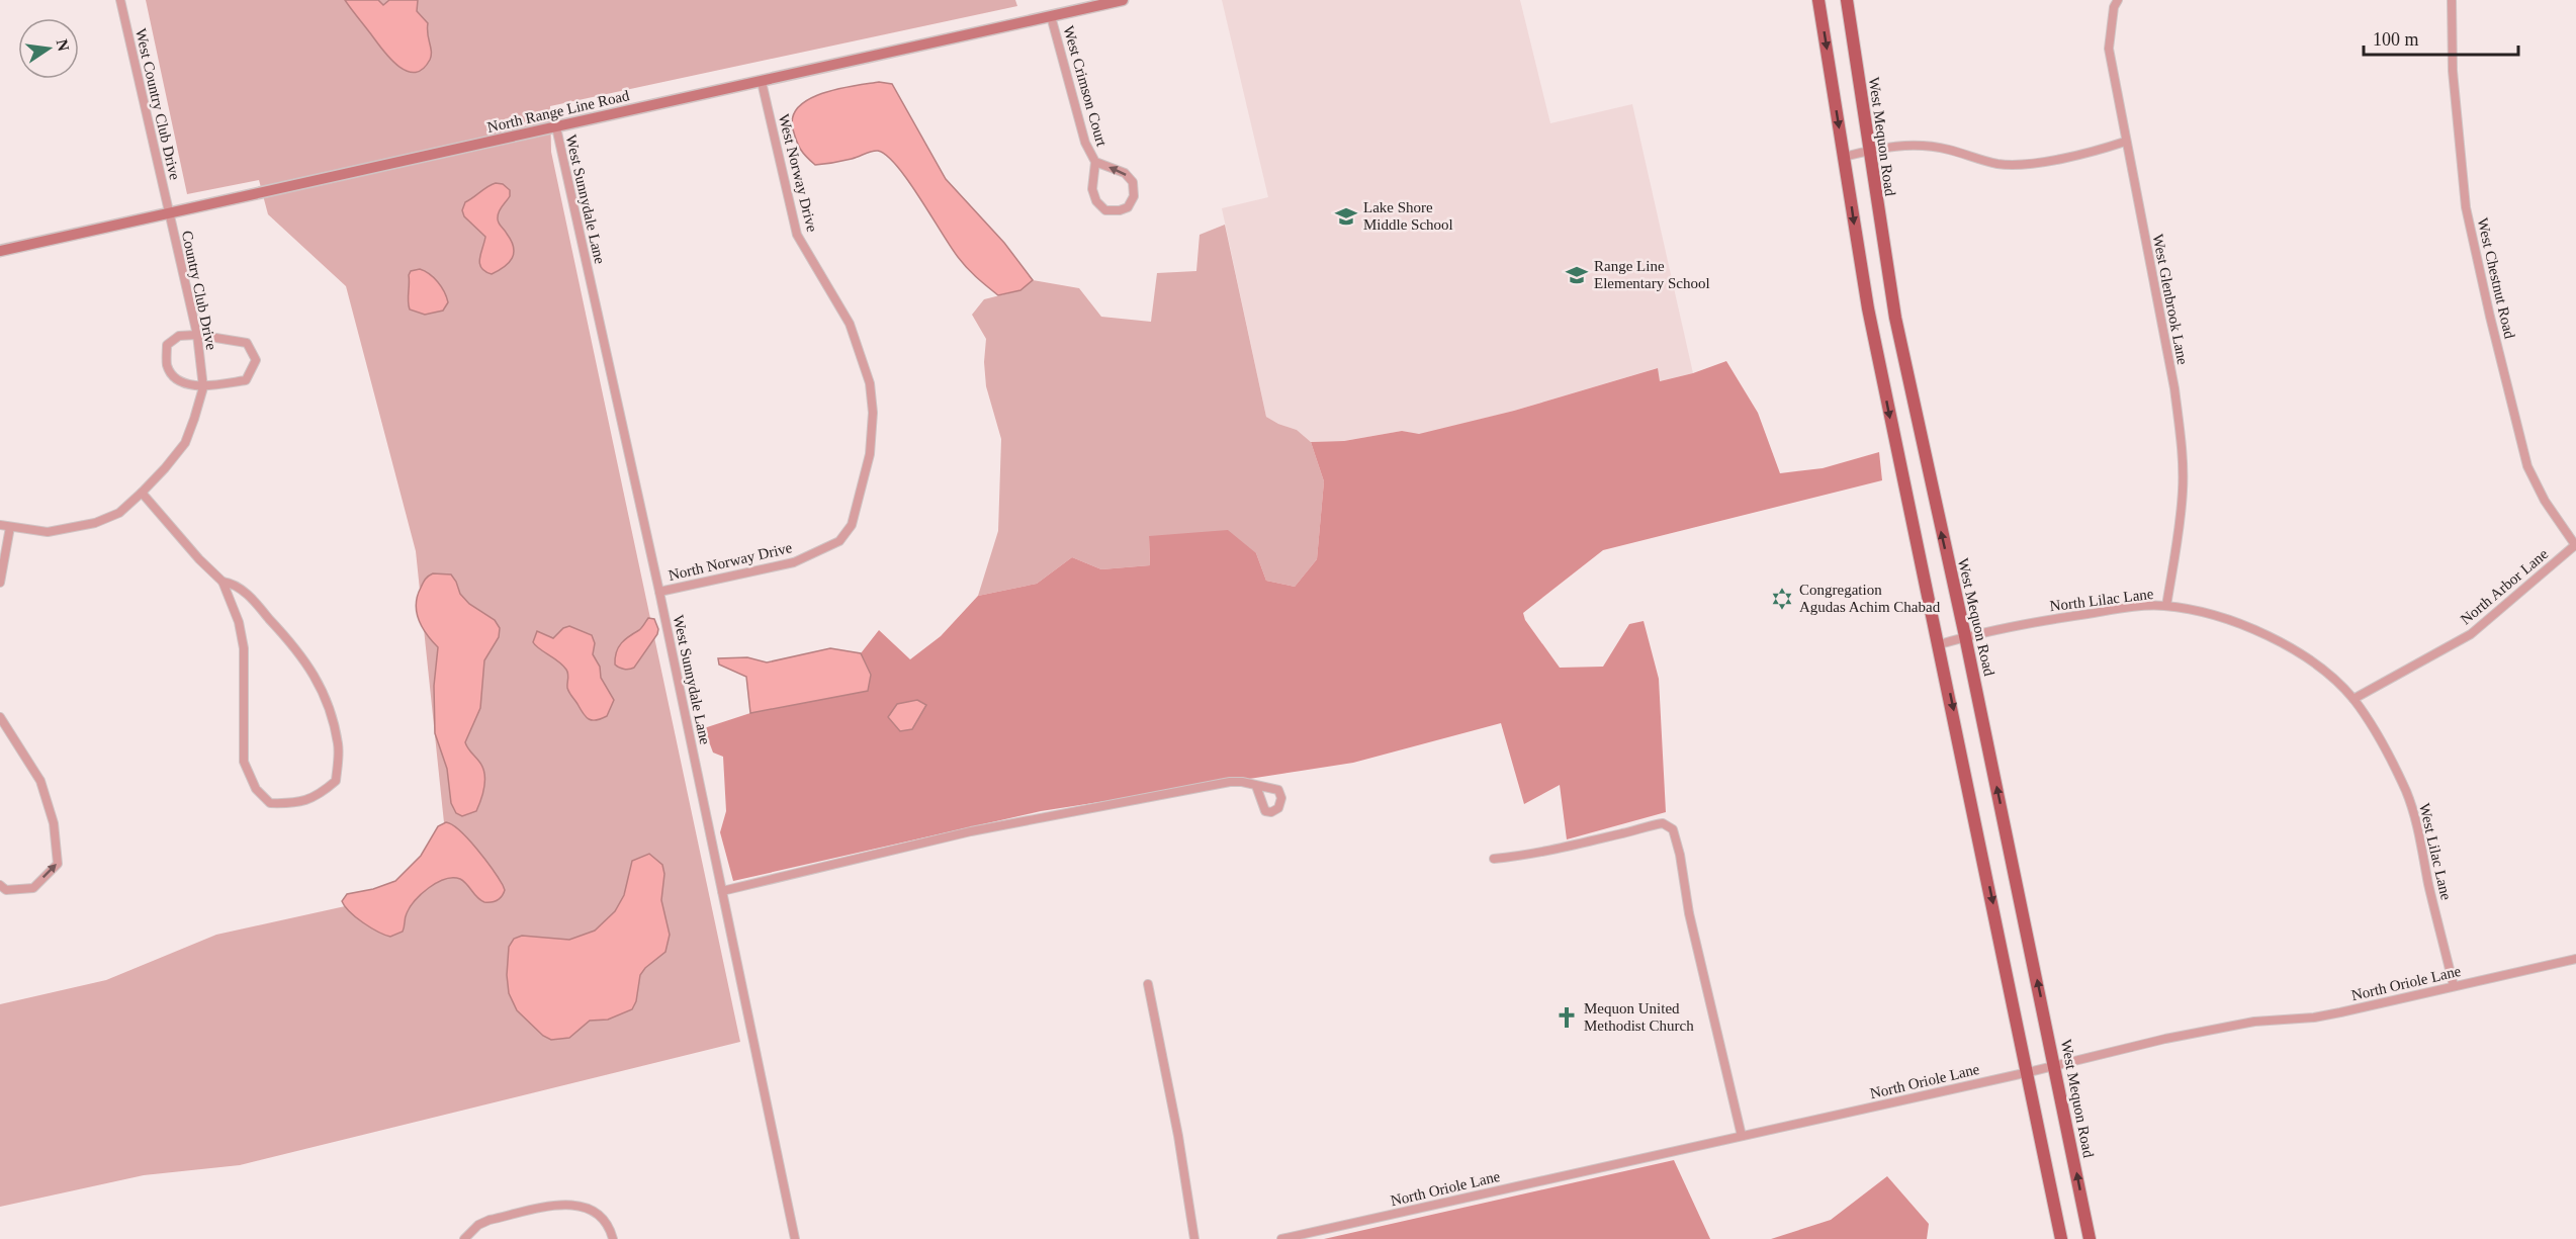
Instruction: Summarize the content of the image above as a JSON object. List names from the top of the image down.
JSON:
{
  "streets": {
    "main road": ["West Mequon Road"],
    "street": [
      "West Crimson Court",
      "West Country Club Drive",
      "North Range Line Road",
      "West Norway Drive",
      "West Sunnydale Lane",
      "West Chestnut Road",
      "Country Club Drive",
      "West Glenbrook Lane",
      "North Norway Drive",
      "North Arbor Lane",
      "North Lilac Lane",
      "West Lilac Lane",
      "North Oriole Lane"
    ]
  },
  "crossings": [
    ["West Crimson Court", "North Range Line Road"],
    ["West Country Club Drive", "North Range Line Road"],
    ["West Country Club Drive", "Country Club Drive"],
    ["North Range Line Road", "West Norway Drive"],
    ["North Range Line Road", "West Sunnydale Lane"],
    ["North Range Line Road", "Country Club Drive"],
    ["West Mequon Road", "North Lilac Lane"],
    ["West Mequon Road", "North Oriole Lane"],
    ["West Norway Drive", "North Norway Drive"],
    ["West Sunnydale Lane", "North Norway Drive"],
    ["West Chestnut Road", "North Arbor Lane"],
    ["West Glenbrook Lane", "North Lilac Lane"],
    ["North Arbor Lane", "North Lilac Lane"],
    ["North Arbor Lane", "West Lilac Lane"],
    ["North Lilac Lane", "West Lilac Lane"],
    ["West Lilac Lane", "North Oriole Lane"]
  ],
  "places": {
    "school or university": ["Lake Shore Middle School", "Range Line Elementary School"],
    "synagogue": ["Congregation Agudas Achim Chabad"],
    "church": ["Mequon United Methodist Church"]
  },
  "scale_bar": "100 m",
  "north": "right"
}
